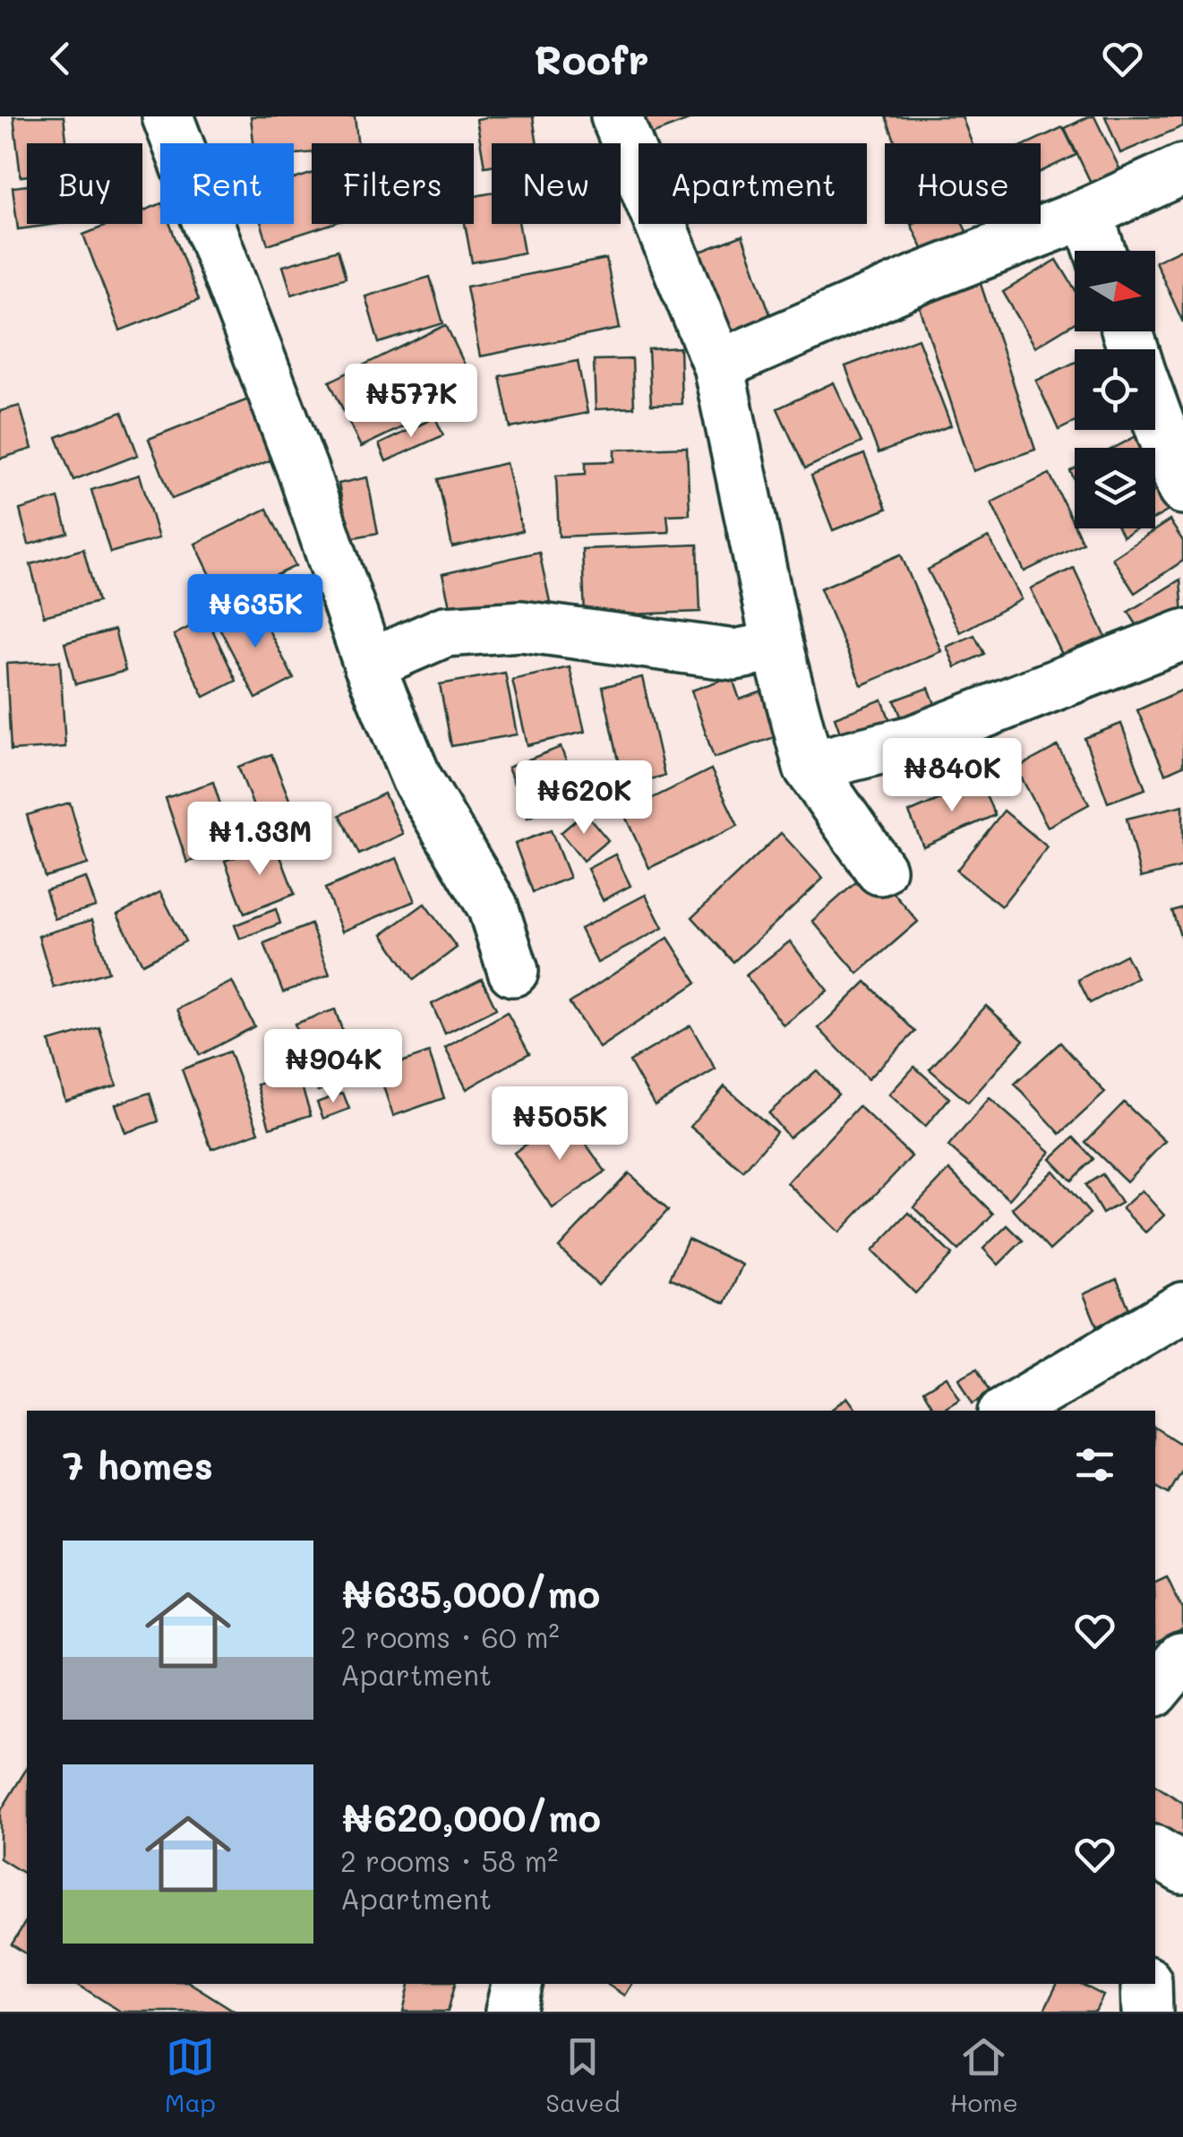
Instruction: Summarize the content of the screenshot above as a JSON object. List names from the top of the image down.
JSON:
{
  "north": "right",
  "page": {
    "header": "Roofr",
    "chip": [
      "Buy",
      "Rent",
      "Filters",
      "New",
      "Apartment",
      "House"
    ],
    "price": [
      "₦577K",
      "₦635K",
      "₦840K",
      "₦620K",
      "₦1.33M",
      "₦904K",
      "₦505K"
    ],
    "heading": "7 homes",
    "list": [
      {
        "name": "₦635,000/mo",
        "note": "2 rooms · 60 m² · Apartment"
      },
      {
        "name": "₦620,000/mo",
        "note": "2 rooms · 58 m² · Apartment"
      }
    ],
    "tabs": ["Map", "Saved", "Home"]
  }
}
